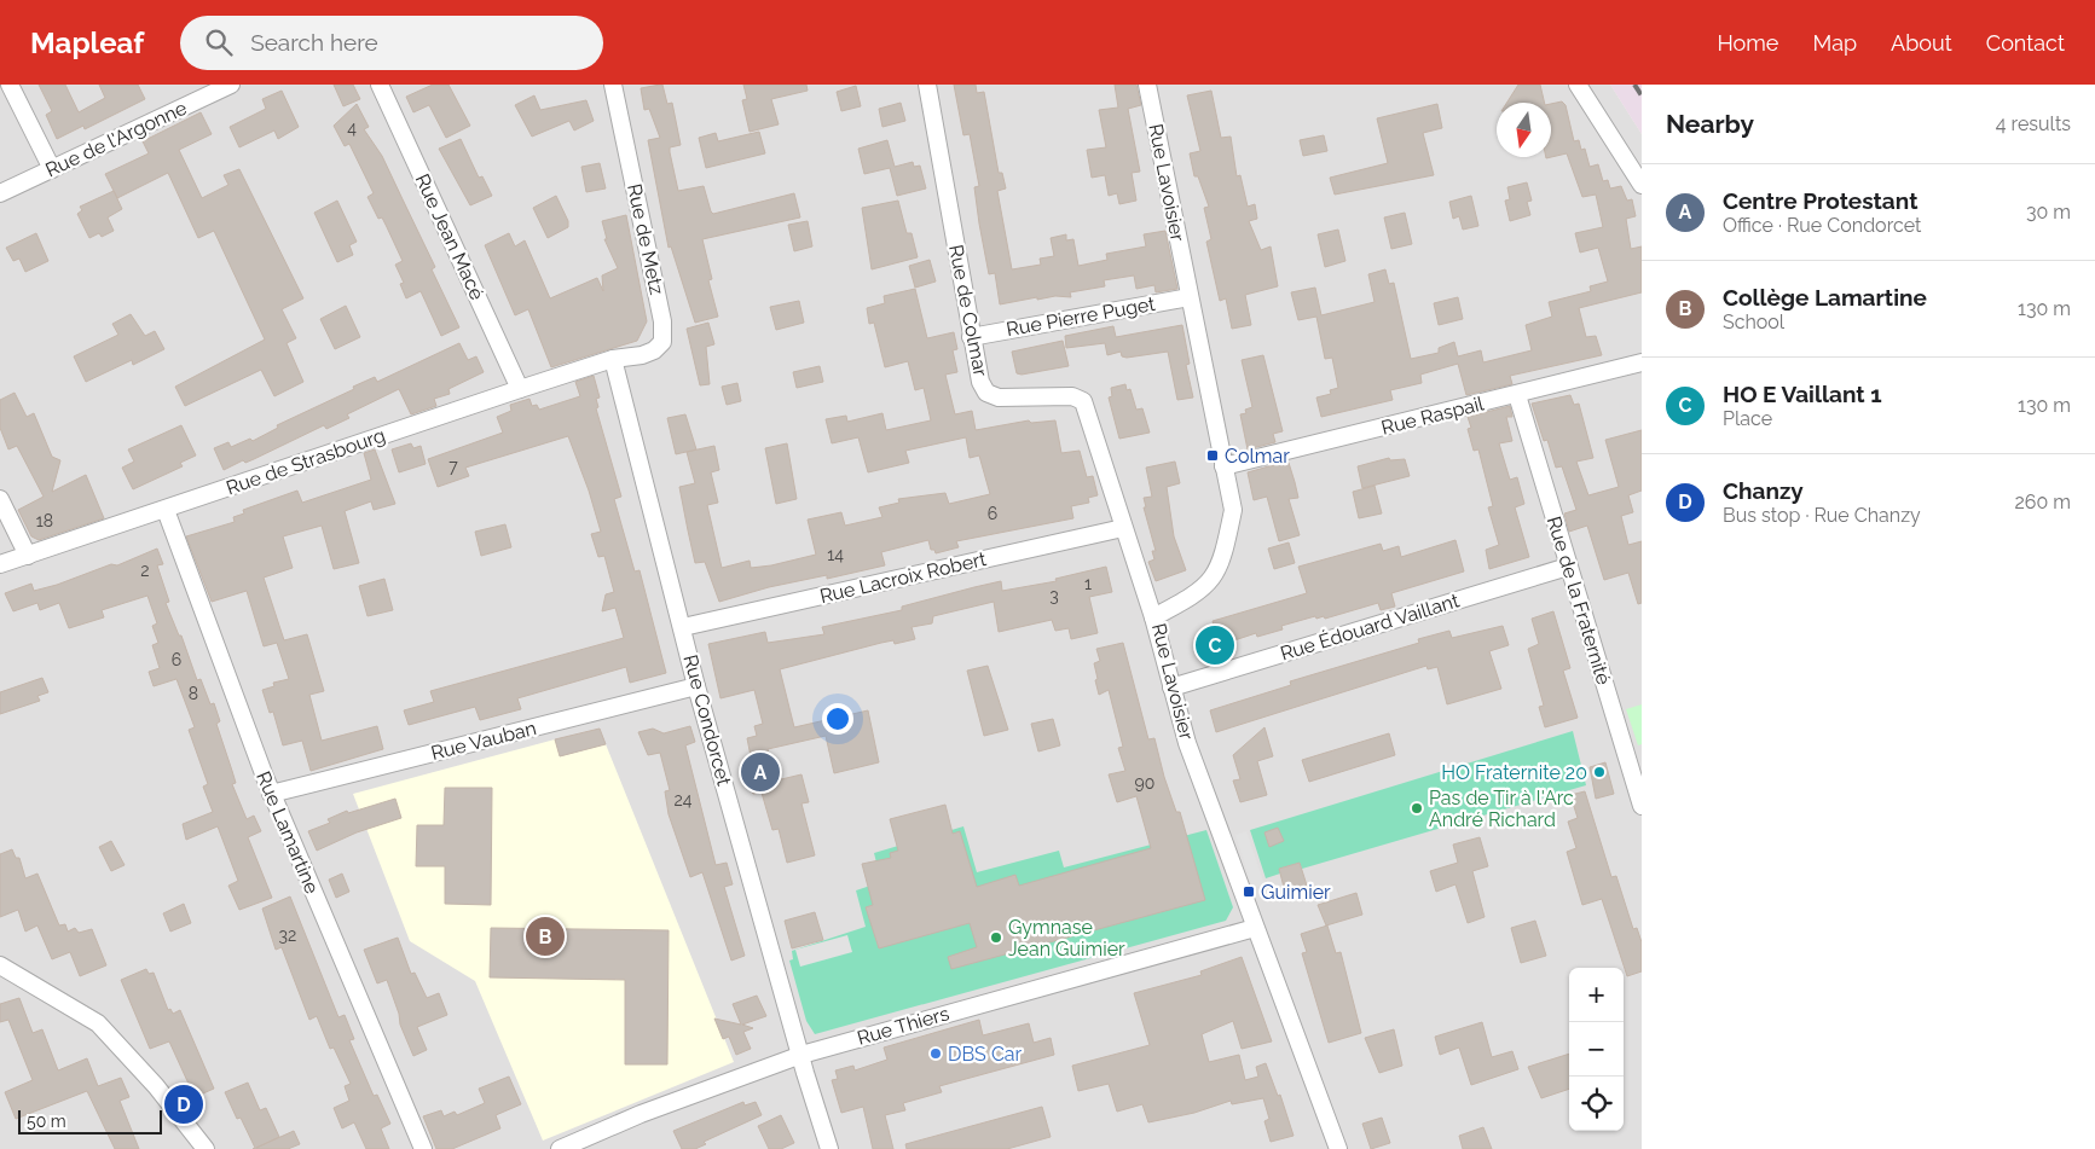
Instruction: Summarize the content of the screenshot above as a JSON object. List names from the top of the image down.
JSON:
{
  "streets": {
    "street": [
      "Rue de l'Argonne",
      "Rue Lavoisier",
      "Rue Jean Macé",
      "Rue de Metz",
      "Rue de Colmar",
      "Rue Pierre Puget",
      "Rue Raspail",
      "Rue de Strasbourg",
      "Rue Lacroix Robert",
      "Rue de la Fraternité",
      "Rue Édouard Vaillant",
      "Rue Condorcet",
      "Rue Vauban",
      "Rue Lamartine",
      "Rue Thiers"
    ]
  },
  "crossings": [
    ["Rue Lavoisier", "Rue de Colmar"],
    ["Rue Lavoisier", "Rue Pierre Puget"],
    ["Rue Lavoisier", "Rue Raspail"],
    ["Rue Lavoisier", "Rue Édouard Vaillant"],
    ["Rue Lavoisier", "Rue Thiers"],
    ["Rue Jean Macé", "Rue de Strasbourg"],
    ["Rue de Metz", "Rue de Strasbourg"],
    ["Rue de Metz", "Rue Condorcet"],
    ["Rue de Colmar", "Rue Pierre Puget"],
    ["Rue de Colmar", "Rue Lacroix Robert"],
    ["Rue Raspail", "Rue de la Fraternité"],
    ["Rue de Strasbourg", "Rue Condorcet"],
    ["Rue de Strasbourg", "Rue Lamartine"],
    ["Rue Lacroix Robert", "Rue Condorcet"],
    ["Rue de la Fraternité", "Rue Édouard Vaillant"],
    ["Rue Condorcet", "Rue Vauban"],
    ["Rue Condorcet", "Rue Thiers"],
    ["Rue Vauban", "Rue Lamartine"]
  ],
  "places": {
    "transit": ["Colmar", "Guimier"],
    "other": [
      "HO Fraternite 20",
      "Pas de Tir à l'Arc André Richard",
      "Gymnase Jean Guimier",
      "DBS Car"
    ]
  },
  "house_numbers": [
    "4",
    "7",
    "6",
    "18",
    "14",
    "2",
    "1",
    "3",
    "6",
    "8",
    "90",
    "24",
    "32"
  ],
  "scale_bar": "50 m",
  "north": "bottom",
  "page": {
    "header": "Mapleaf",
    "search": "Search here",
    "nav": [
      "Home",
      "Map",
      "About",
      "Contact"
    ],
    "heading": ["Nearby", "4 results"],
    "list": [
      {
        "mark": "A",
        "name": "Centre Protestant",
        "note": "Office · Rue Condorcet",
        "value": "30 m"
      },
      {
        "mark": "B",
        "name": "Collège Lamartine",
        "note": "School",
        "value": "130 m"
      },
      {
        "mark": "C",
        "name": "HO E Vaillant 1",
        "note": "Place",
        "value": "130 m"
      },
      {
        "mark": "D",
        "name": "Chanzy",
        "note": "Bus stop · Rue Chanzy",
        "value": "260 m"
      }
    ],
    "pins": [
      "C",
      "A",
      "B",
      "D"
    ],
    "map_buttons": ["+", "−"],
    "scale": "50 m"
  }
}
